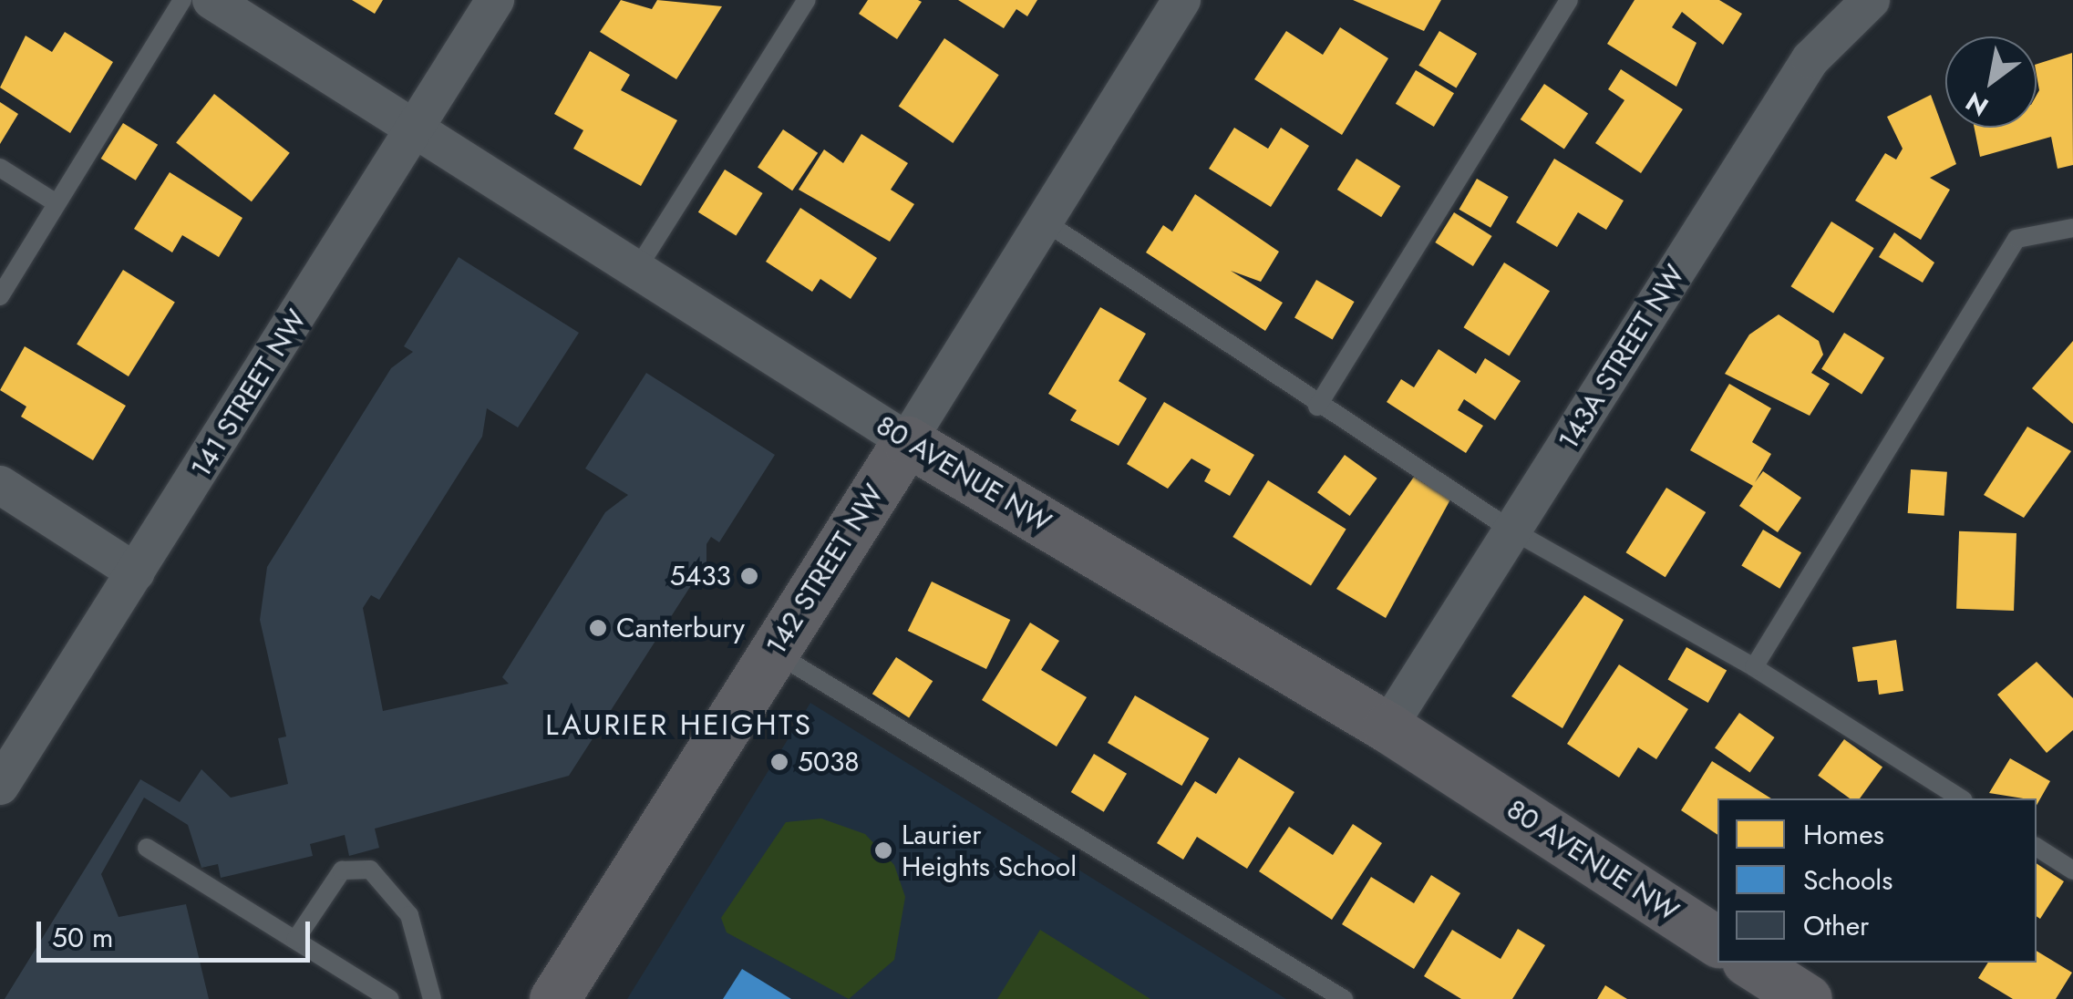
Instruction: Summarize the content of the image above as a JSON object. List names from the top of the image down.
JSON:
{
  "streets": {
    "street": [
      "143A STREET NW",
      "141 STREET NW",
      "80 AVENUE NW",
      "142 STREET NW"
    ]
  },
  "crossings": [
    ["143A STREET NW", "80 AVENUE NW"],
    ["141 STREET NW", "80 AVENUE NW"],
    ["80 AVENUE NW", "142 STREET NW"]
  ],
  "districts": ["LAURIER HEIGHTS"],
  "places": [
    "5433",
    "Canterbury",
    "5038",
    "Laurier Heights School"
  ],
  "legend": ["Homes", "Schools", "Other"],
  "scale_bar": "50 m",
  "north": "bottom left"
}
